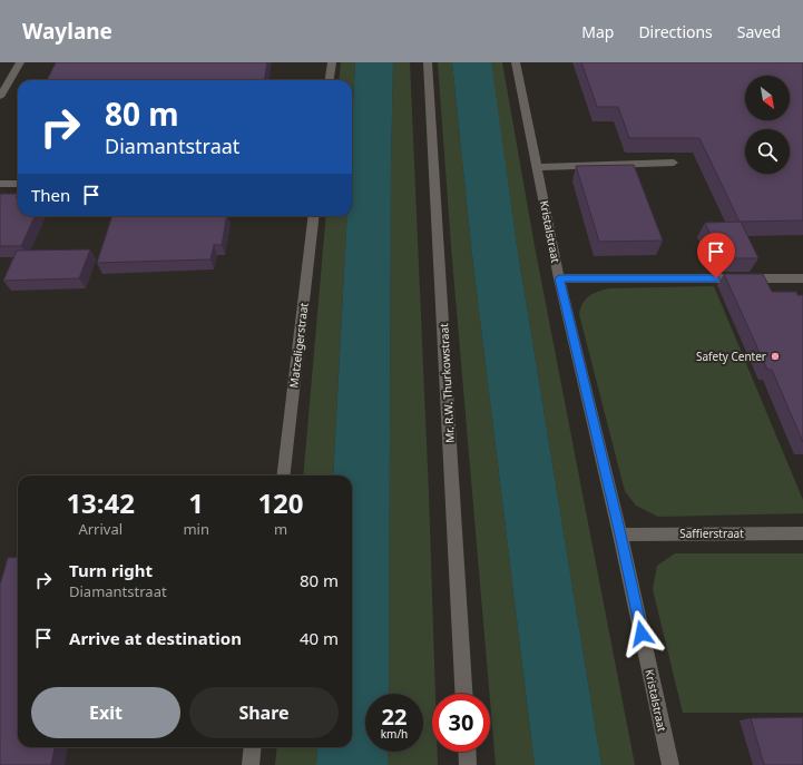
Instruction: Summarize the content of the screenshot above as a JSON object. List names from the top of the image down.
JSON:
{
  "streets": {
    "street": [
      "Kristalstraat",
      "Matzeligerstraat",
      "Mr. R.W. Thurkowstraat",
      "Saffierstraat"
    ]
  },
  "crossings": [
    ["Kristalstraat", "Saffierstraat"]
  ],
  "places": ["Safety Center"],
  "north": "bottom right",
  "page": {
    "header": "Waylane",
    "nav": ["Map", "Directions", "Saved"],
    "turn": ["80 m", "Diamantstraat"],
    "then": "Then",
    "eta": [
      "13:42",
      "Arrival",
      "1",
      "min",
      "120",
      "m"
    ],
    "list": [
      {
        "name": "Turn right",
        "note": "Diamantstraat",
        "value": "80 m"
      },
      {
        "name": "Arrive at destination",
        "value": "40 m"
      }
    ],
    "buttons": ["Exit", "Share"],
    "speed": "22 km/h",
    "limit": "30"
  }
}
